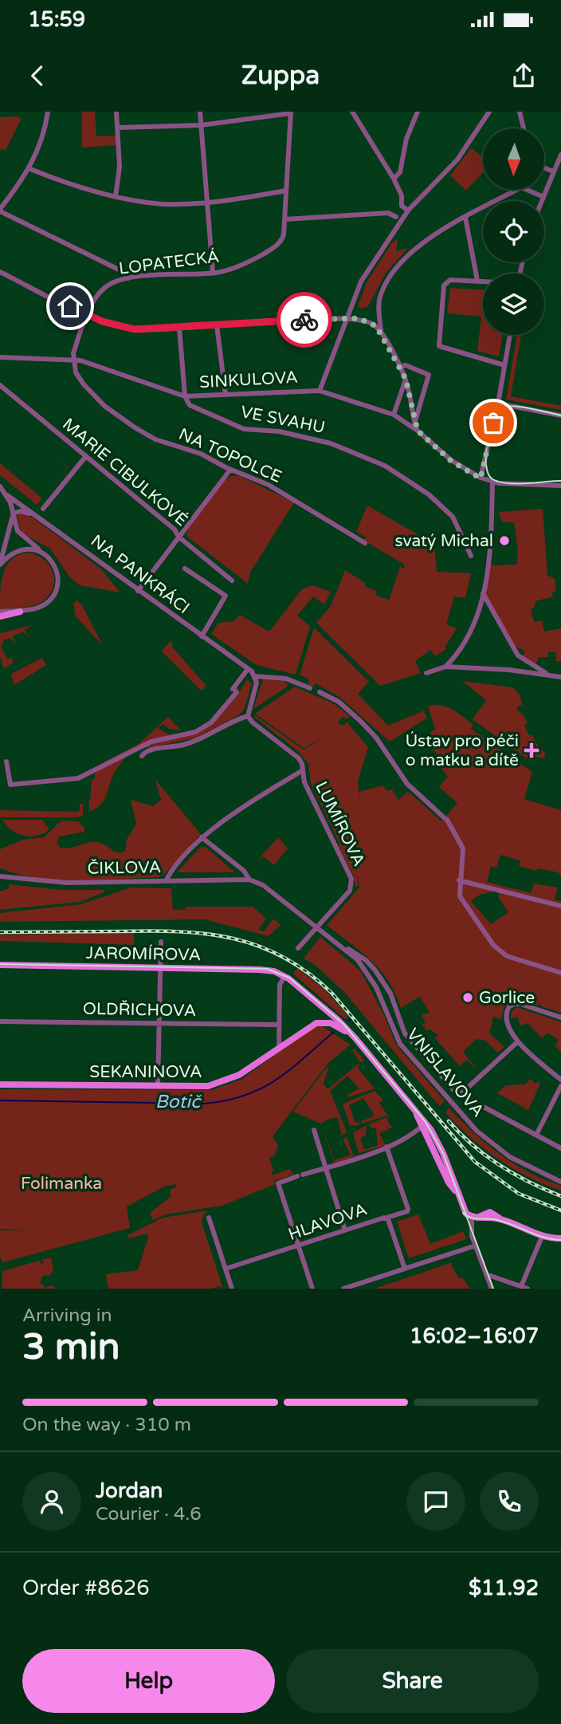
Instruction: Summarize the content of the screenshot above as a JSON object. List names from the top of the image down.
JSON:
{
  "streets": {
    "main road": ["JAROMÍROVA", "SEKANINOVA"],
    "street": [
      "LOPATECKÁ",
      "SINKULOVA",
      "VE SVAHU",
      "NA TOPOLCE",
      "MARIE CIBULKOVÉ",
      "NA PANKRÁCI",
      "LUMÍROVA",
      "ČIKLOVA",
      "OLDŘICHOVA",
      "VNISLAVOVA",
      "HLAVOVA"
    ]
  },
  "crossings": [
    ["LOPATECKÁ", "SINKULOVA"],
    ["LOPATECKÁ", "NA TOPOLCE"],
    ["SINKULOVA", "VE SVAHU"],
    ["SINKULOVA", "NA TOPOLCE"],
    ["LUMÍROVA", "VNISLAVOVA"],
    ["ČIKLOVA", "VNISLAVOVA"]
  ],
  "water": ["Botič"],
  "parks": ["Folimanka"],
  "places": {
    "other": ["svatý Michal", "Gorlice"],
    "health": ["Ústav pro péči o matku a dítě"]
  },
  "north": "bottom",
  "page": {
    "status": "15:59",
    "header": "Zuppa",
    "heading": ["3 min", "Arriving in", "16:02–16:07"],
    "panel": [
      "Jordan",
      "Courier · 4.6",
      "Order #8626",
      "$11.92"
    ],
    "bar": "On the way · 310 m",
    "buttons": ["Help", "Share"]
  }
}
